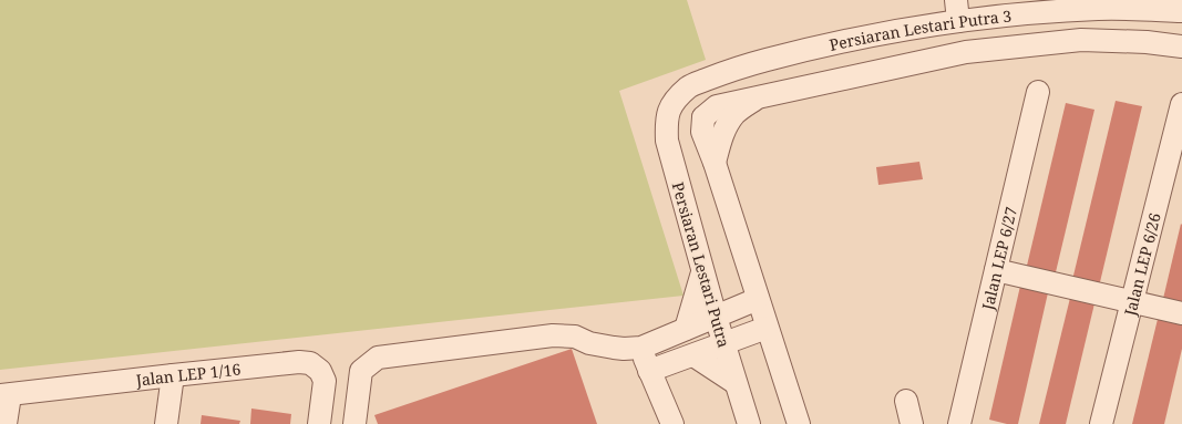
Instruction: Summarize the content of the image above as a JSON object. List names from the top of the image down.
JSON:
{
  "streets": {
    "street": [
      "Persiaran Lestari Putra 3",
      "Jalan LEP 6/27",
      "Persiaran Lestari Putra",
      "Jalan LEP 6/26",
      "Jalan LEP 1/16"
    ]
  },
  "crossings": [
    ["Persiaran Lestari Putra 3", "Persiaran Lestari Putra"]
  ]
}
